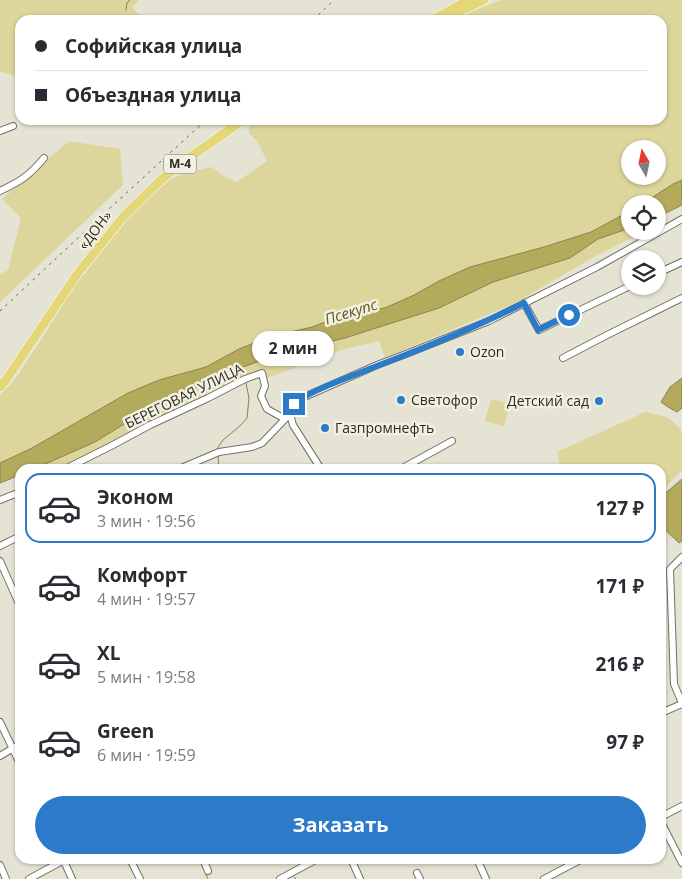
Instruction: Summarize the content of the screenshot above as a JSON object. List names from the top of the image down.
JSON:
{
  "streets": {
    "highway": ["М-4", "«ДОН»"],
    "street": ["БЕРЕГОВАЯ УЛИЦА"]
  },
  "water": ["Псекупс"],
  "places": [
    "Ozon",
    "Светофор",
    "Детский сад",
    "Газпромнефть"
  ],
  "north": "top",
  "page": {
    "banner": ["Софийская улица", "Объездная улица"],
    "bubble": "2 мин",
    "list": [
      {
        "name": "Эконом",
        "note": "3 мин · 19:56",
        "value": "127 ₽"
      },
      {
        "name": "Комфорт",
        "note": "4 мин · 19:57",
        "value": "171 ₽"
      },
      {
        "name": "XL",
        "note": "5 мин · 19:58",
        "value": "216 ₽"
      },
      {
        "name": "Green",
        "note": "6 мин · 19:59",
        "value": "97 ₽"
      }
    ],
    "buttons": "Заказать"
  }
}
